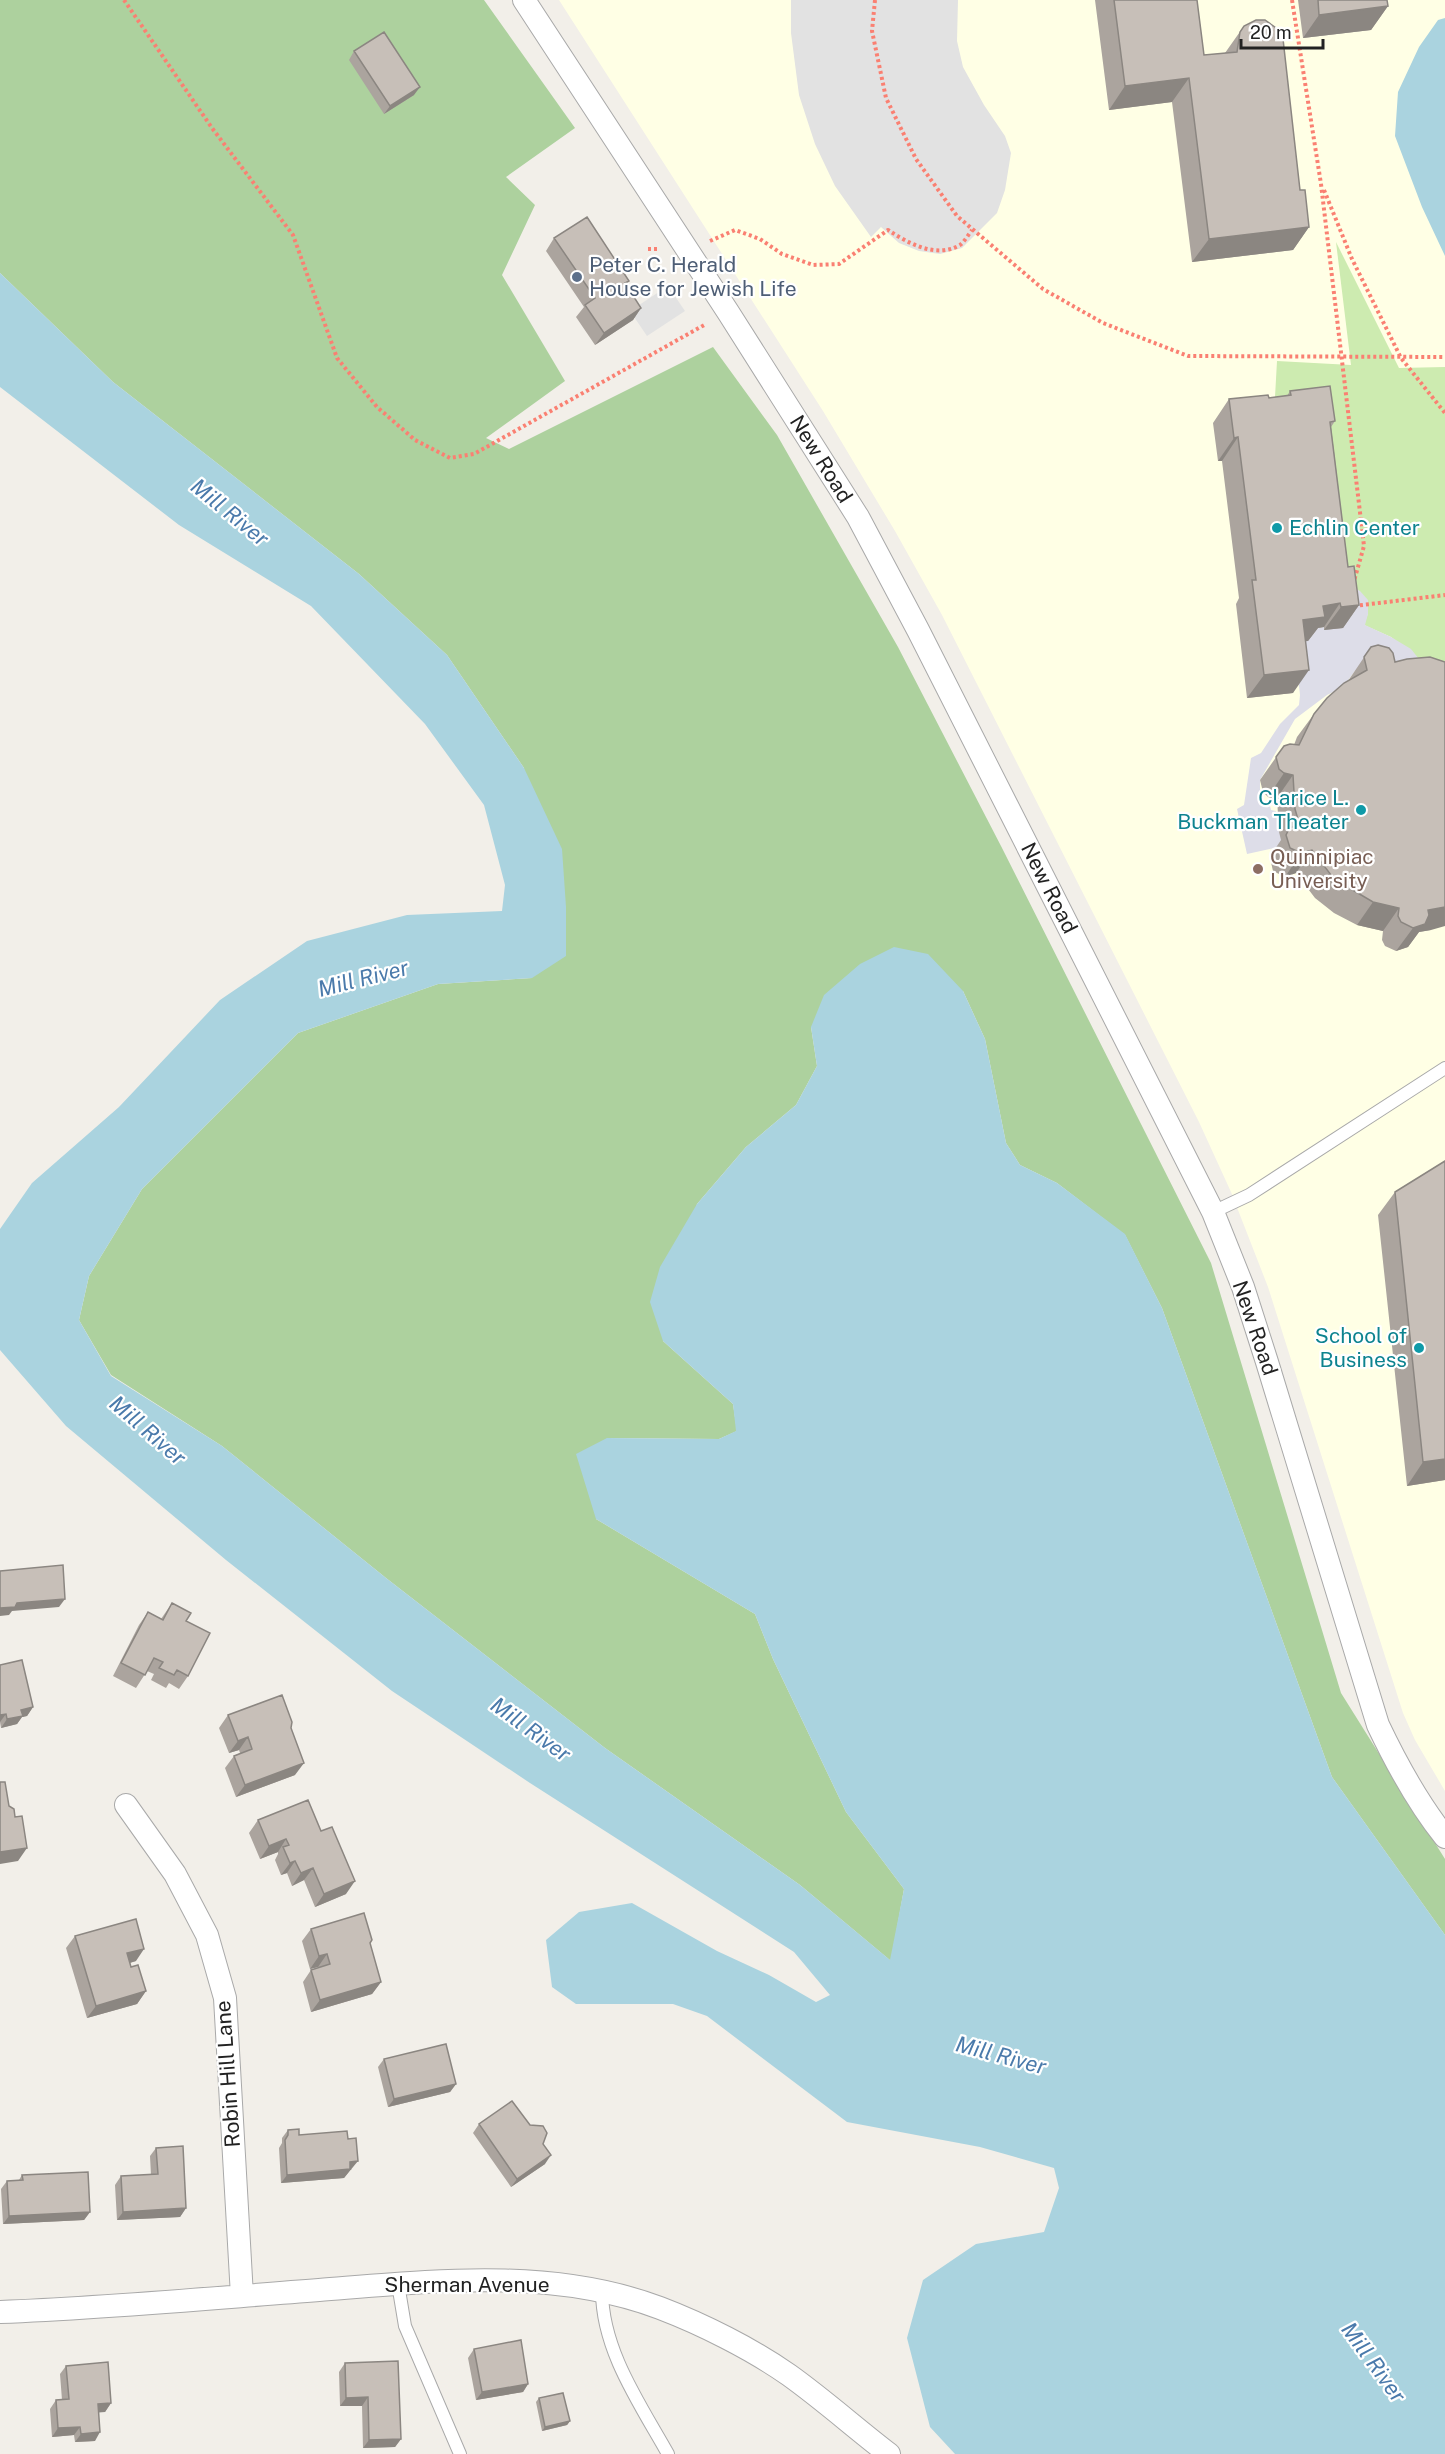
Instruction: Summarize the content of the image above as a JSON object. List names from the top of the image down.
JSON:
{
  "streets": {
    "street": ["New Road", "Robin Hill Lane", "Sherman Avenue"]
  },
  "crossings": [
    ["Robin Hill Lane", "Sherman Avenue"]
  ],
  "water": ["Mill River"],
  "places": [
    "Peter C. Herald House for Jewish Life",
    "Echlin Center",
    "Clarice L. Buckman Theater",
    "Quinnipiac University",
    "School of Business"
  ],
  "scale_bar": "20 m"
}
